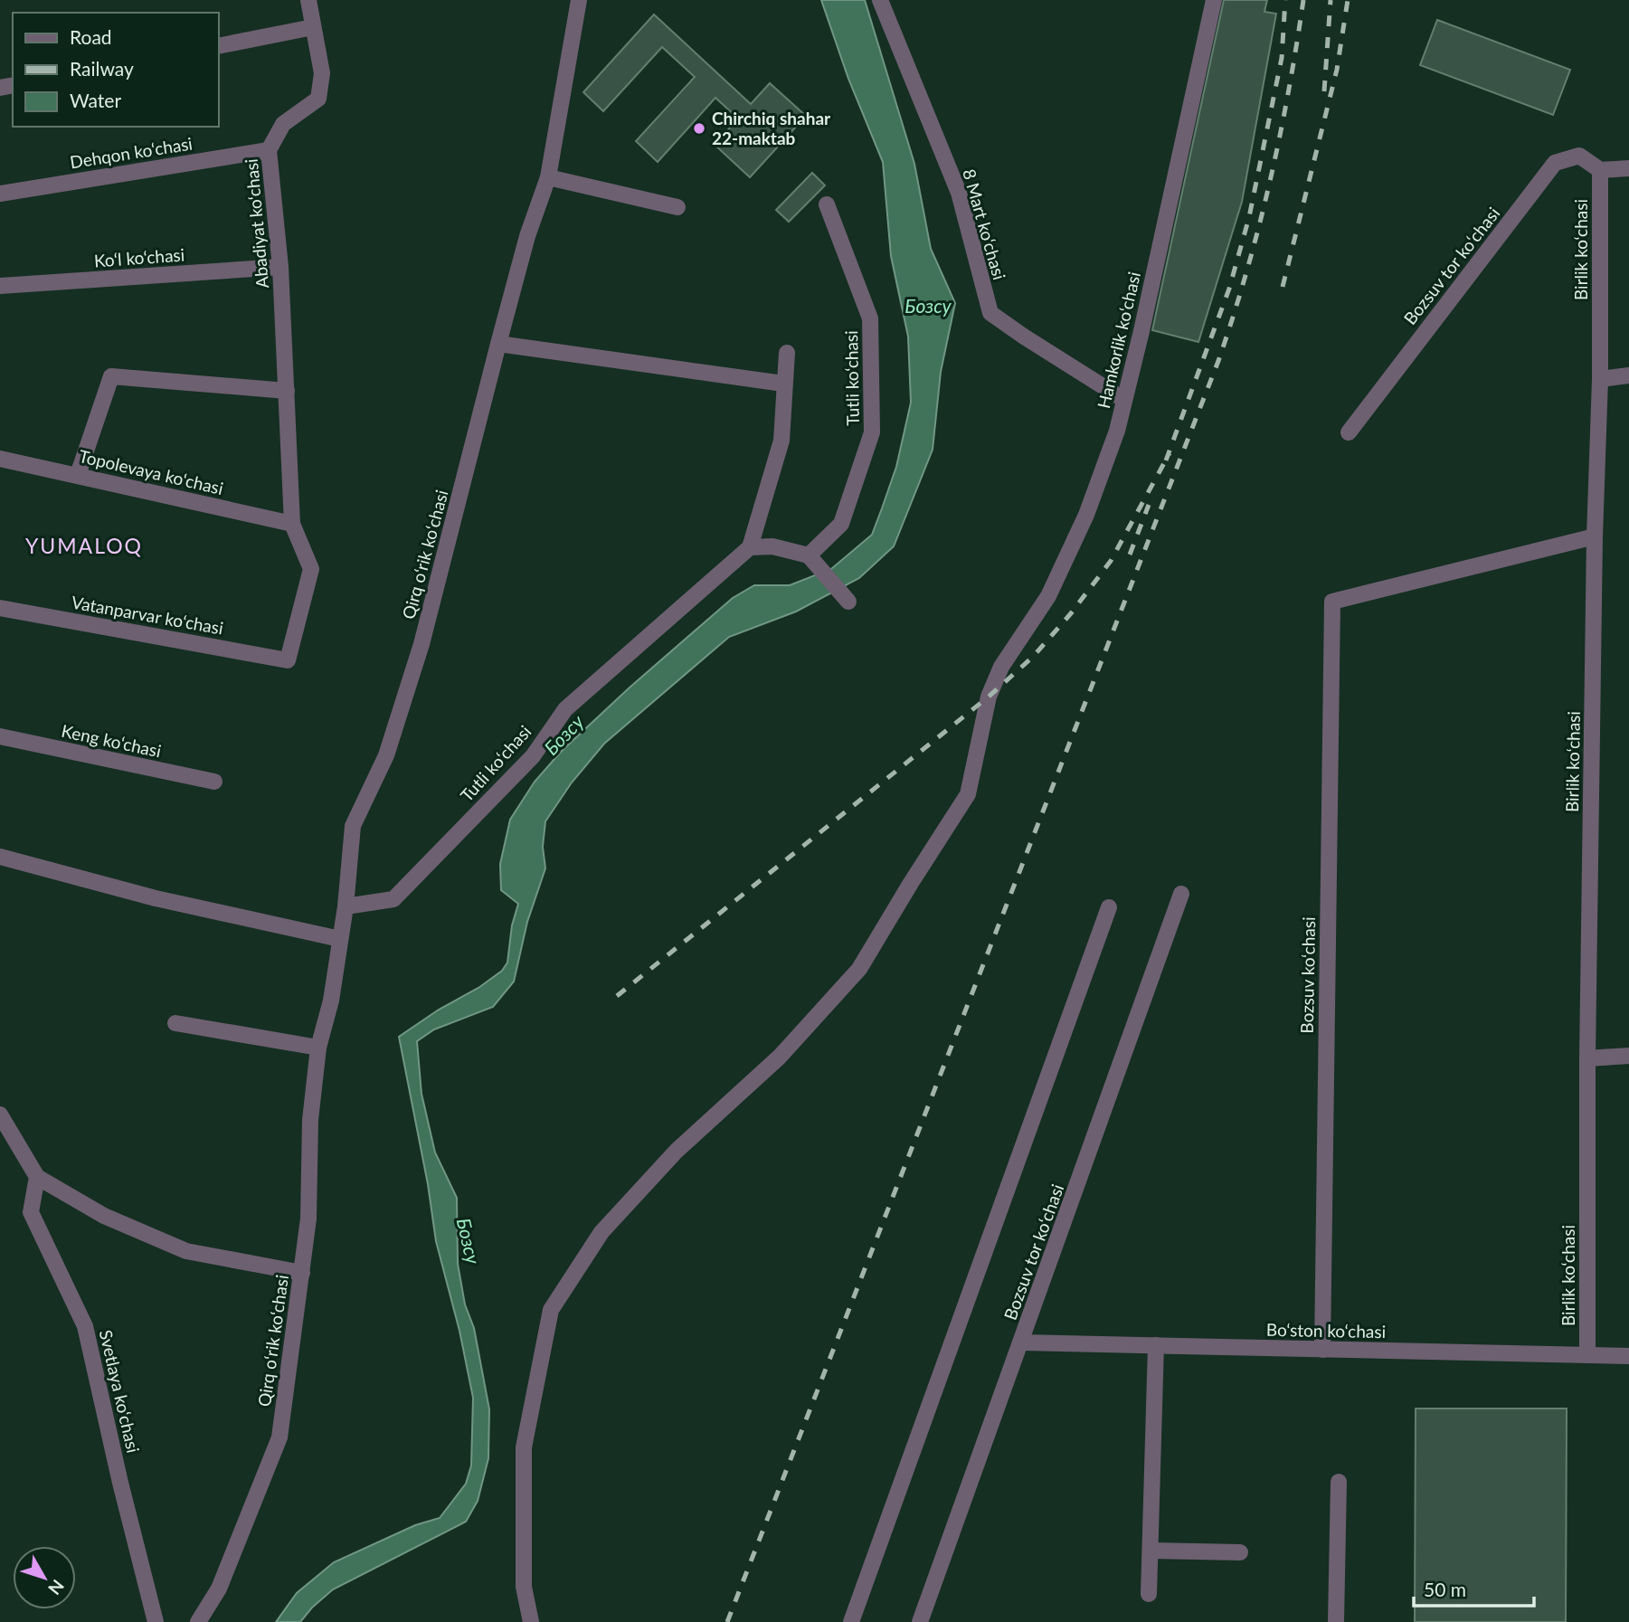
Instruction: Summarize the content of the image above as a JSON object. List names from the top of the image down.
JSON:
{
  "streets": {
    "street": [
      "Dehqon ko‘chasi",
      "Abadiyat ko‘chasi",
      "8 Mart ko‘chasi",
      "Birlik ko‘chasi",
      "Ko‘l ko‘chasi",
      "Bozsuv tor ko‘chasi",
      "Hamkorlik ko‘chasi",
      "Tutli ko‘chasi",
      "Topolevaya ko‘chasi",
      "Qirq o‘rik ko‘chasi",
      "Vatanparvar ko‘chasi",
      "Keng ko‘chasi",
      "Bozsuv ko‘chasi",
      "Bo‘ston ko‘chasi",
      "Svetlaya ko‘chasi"
    ]
  },
  "crossings": [
    ["Dehqon ko‘chasi", "Abadiyat ko‘chasi"],
    ["Abadiyat ko‘chasi", "Ko‘l ko‘chasi"],
    ["Abadiyat ko‘chasi", "Topolevaya ko‘chasi"],
    ["Abadiyat ko‘chasi", "Vatanparvar ko‘chasi"],
    ["8 Mart ko‘chasi", "Hamkorlik ko‘chasi"],
    ["Birlik ko‘chasi", "Bozsuv tor ko‘chasi"],
    ["Birlik ko‘chasi", "Bozsuv ko‘chasi"],
    ["Birlik ko‘chasi", "Bo‘ston ko‘chasi"],
    ["Bozsuv tor ko‘chasi", "Bo‘ston ko‘chasi"],
    ["Tutli ko‘chasi", "Qirq o‘rik ko‘chasi"],
    ["Bozsuv ko‘chasi", "Bo‘ston ko‘chasi"]
  ],
  "districts": ["YUMALOQ"],
  "water": ["Бозсу"],
  "places": ["Chirchiq shahar 22-maktab"],
  "legend": ["Road", "Railway", "Water"],
  "scale_bar": "50 m",
  "north": "bottom right"
}
